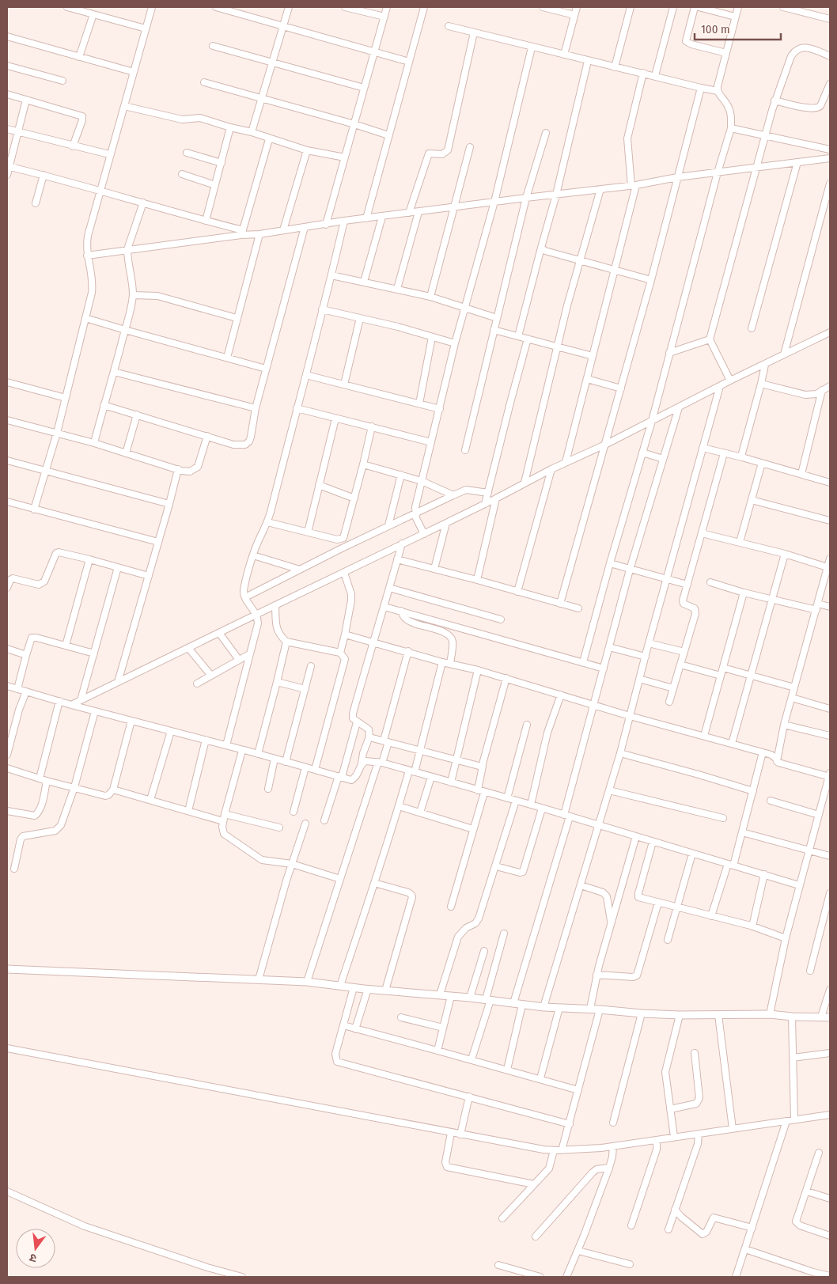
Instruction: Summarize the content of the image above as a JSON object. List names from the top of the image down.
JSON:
{
  "scale_bar": "100 m",
  "north": "bottom"
}
